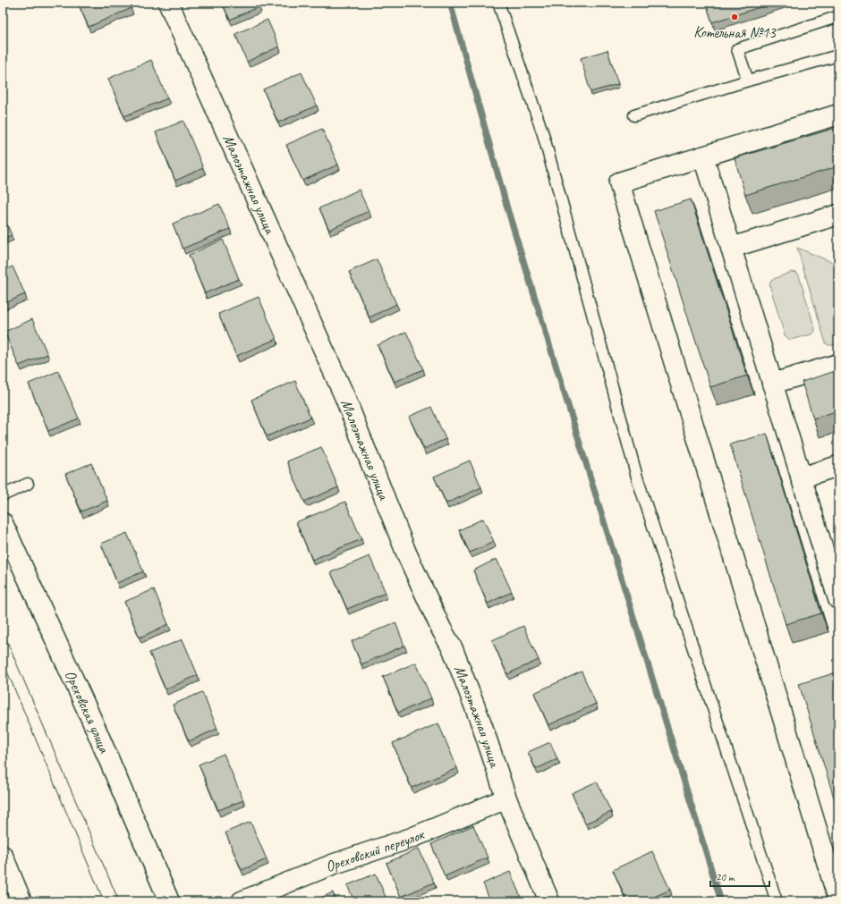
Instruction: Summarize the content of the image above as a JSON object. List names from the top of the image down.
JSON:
{
  "streets": {
    "street": ["Малоэтажная улица", "Ореховская улица", "Ореховский переулок"]
  },
  "crossings": [
    ["Малоэтажная улица", "Ореховский переулок"]
  ],
  "places": ["Котельная №13"],
  "scale_bar": "20 m"
}
